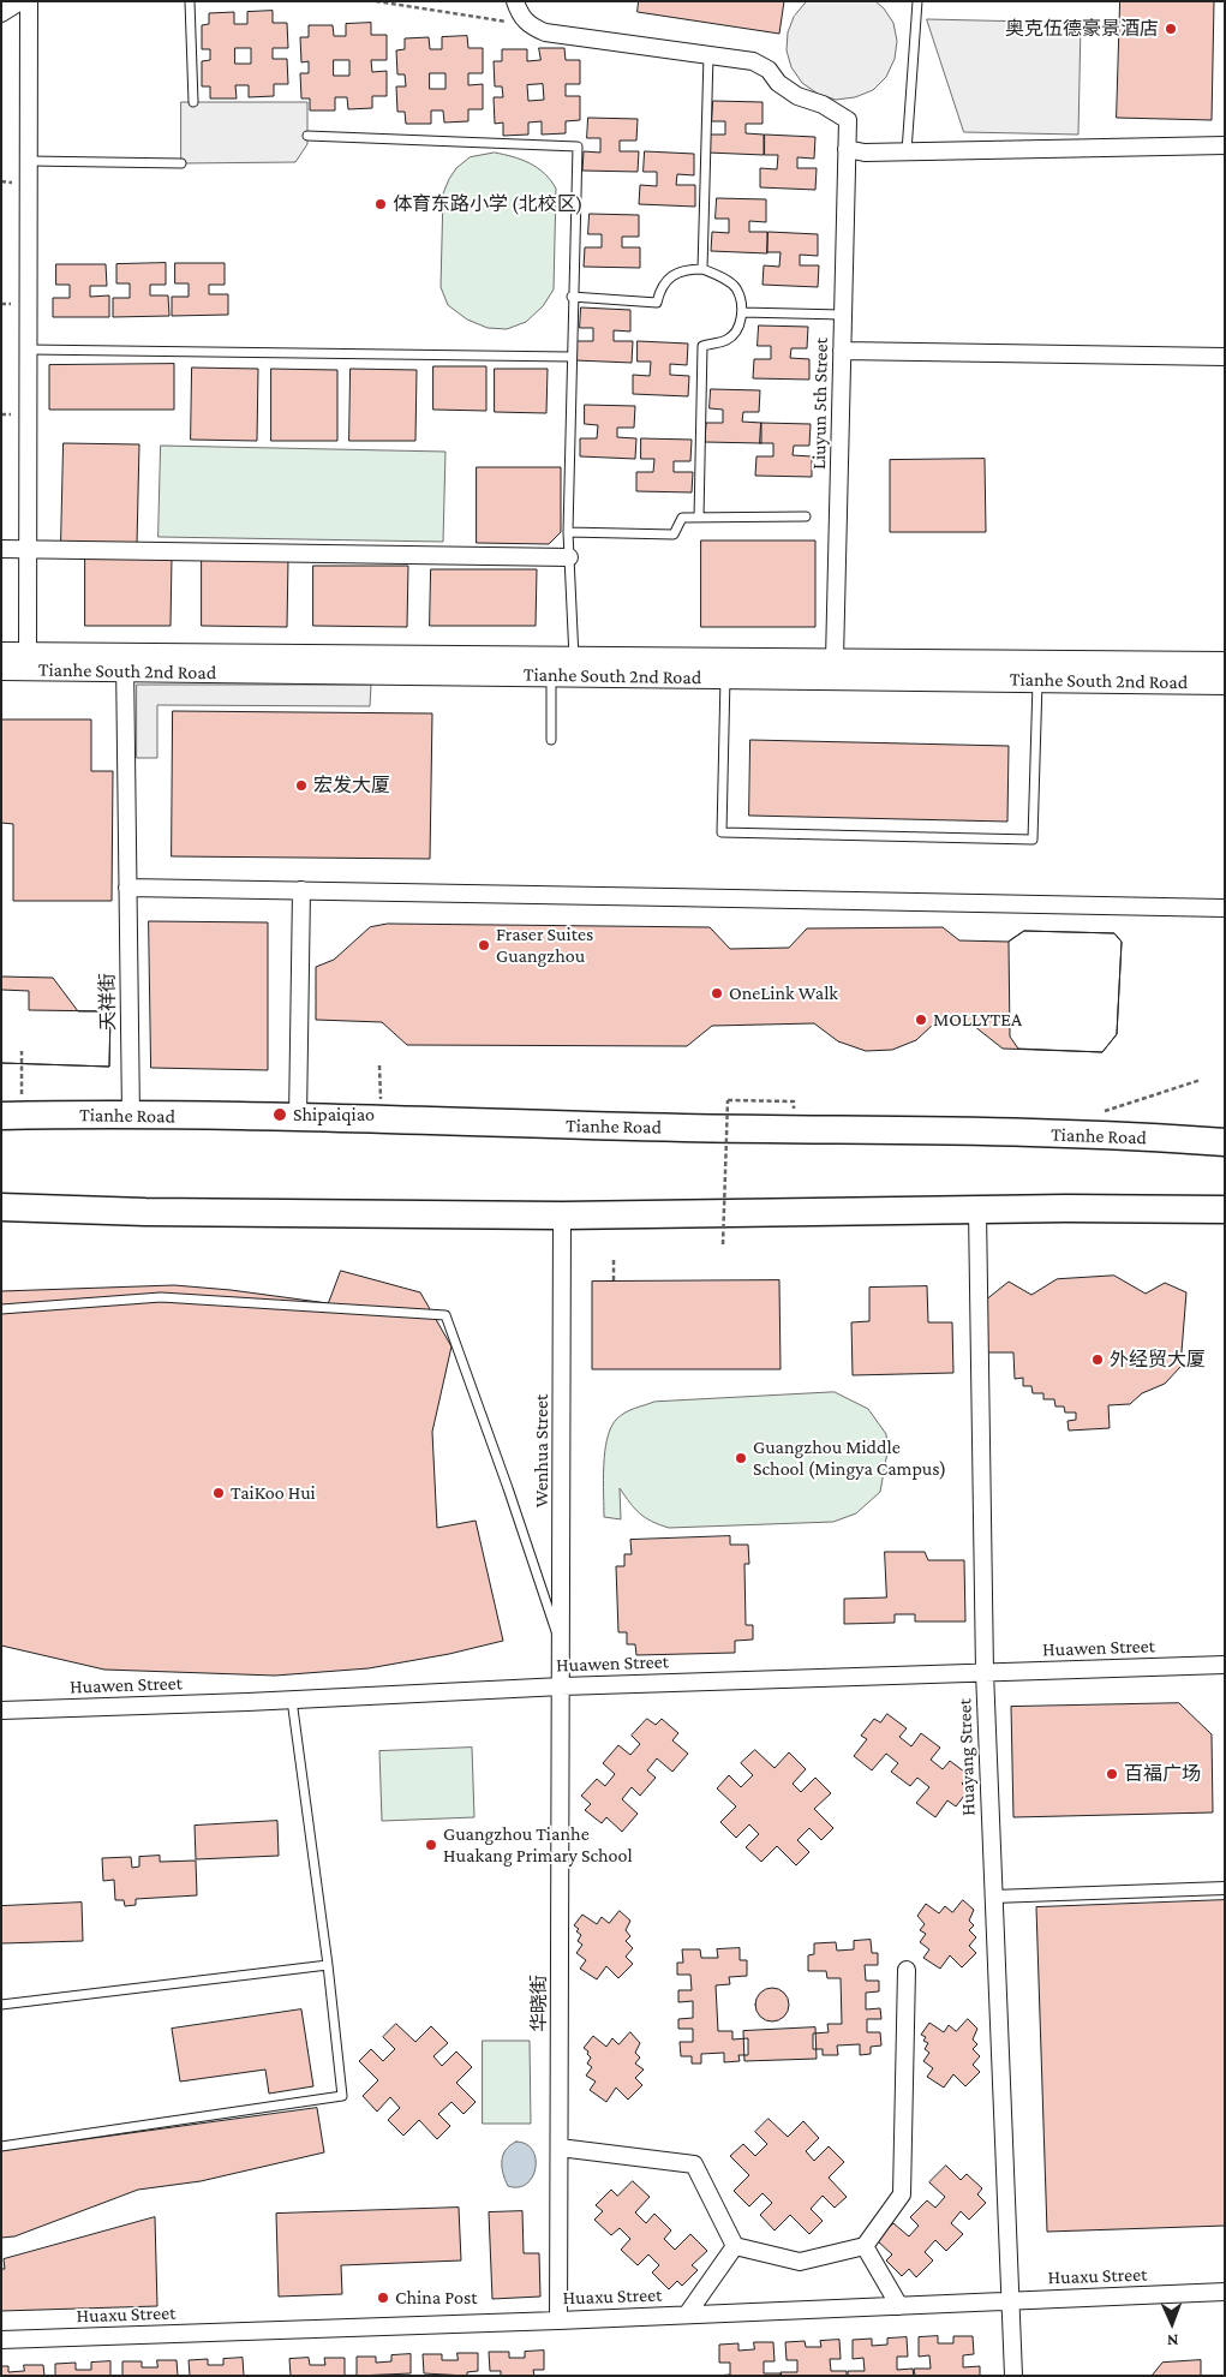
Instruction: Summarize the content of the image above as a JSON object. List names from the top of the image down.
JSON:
{
  "streets": {
    "highway": ["Tianhe Road"],
    "street": [
      "Liuyun 5th Street",
      "Tianhe South 2nd Road",
      "天祥街",
      "Wenhua Street",
      "Huawen Street",
      "Huayang Street",
      "华晓街",
      "Huaxu Street"
    ]
  },
  "crossings": [
    ["Liuyun 5th Street", "Tianhe South 2nd Road"],
    ["Tianhe South 2nd Road", "天祥街"],
    ["天祥街", "Tianhe Road"],
    ["Wenhua Street", "Huawen Street"],
    ["Wenhua Street", "华晓街"],
    ["Huawen Street", "Huayang Street"],
    ["Huawen Street", "华晓街"],
    ["Huayang Street", "Huaxu Street"],
    ["华晓街", "Huaxu Street"]
  ],
  "places": [
    "奥克伍德豪景酒店",
    "体育东路小学 (北校区)",
    "宏发大厦",
    "Fraser Suites Guangzhou",
    "OneLink Walk",
    "MOLLYTEA",
    "Shipaiqiao",
    "外经贸大厦",
    "Guangzhou Middle School (Mingya Campus)",
    "TaiKoo Hui",
    "百福广场",
    "Guangzhou Tianhe Huakang Primary School",
    "China Post"
  ],
  "north": "bottom"
}
